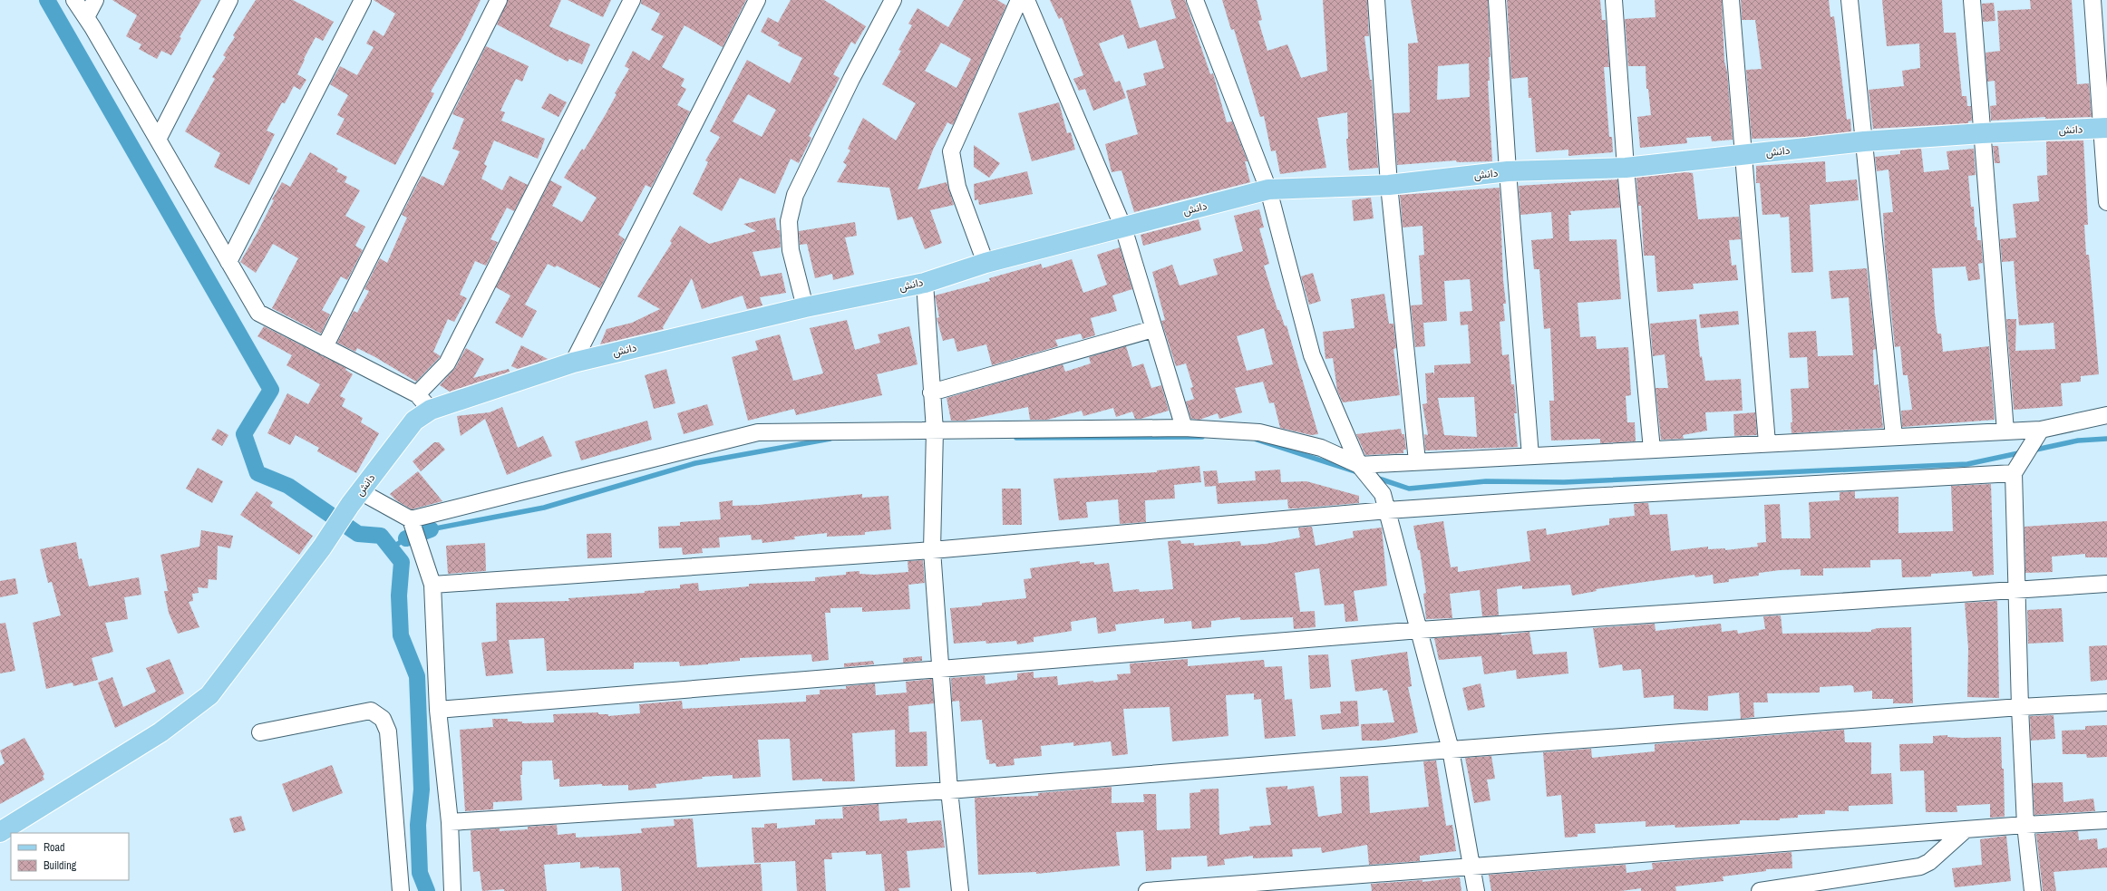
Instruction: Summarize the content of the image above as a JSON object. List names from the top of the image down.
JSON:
{
  "streets": {
    "main road": ["دانش"]
  },
  "legend": ["Road", "Building"]
}
